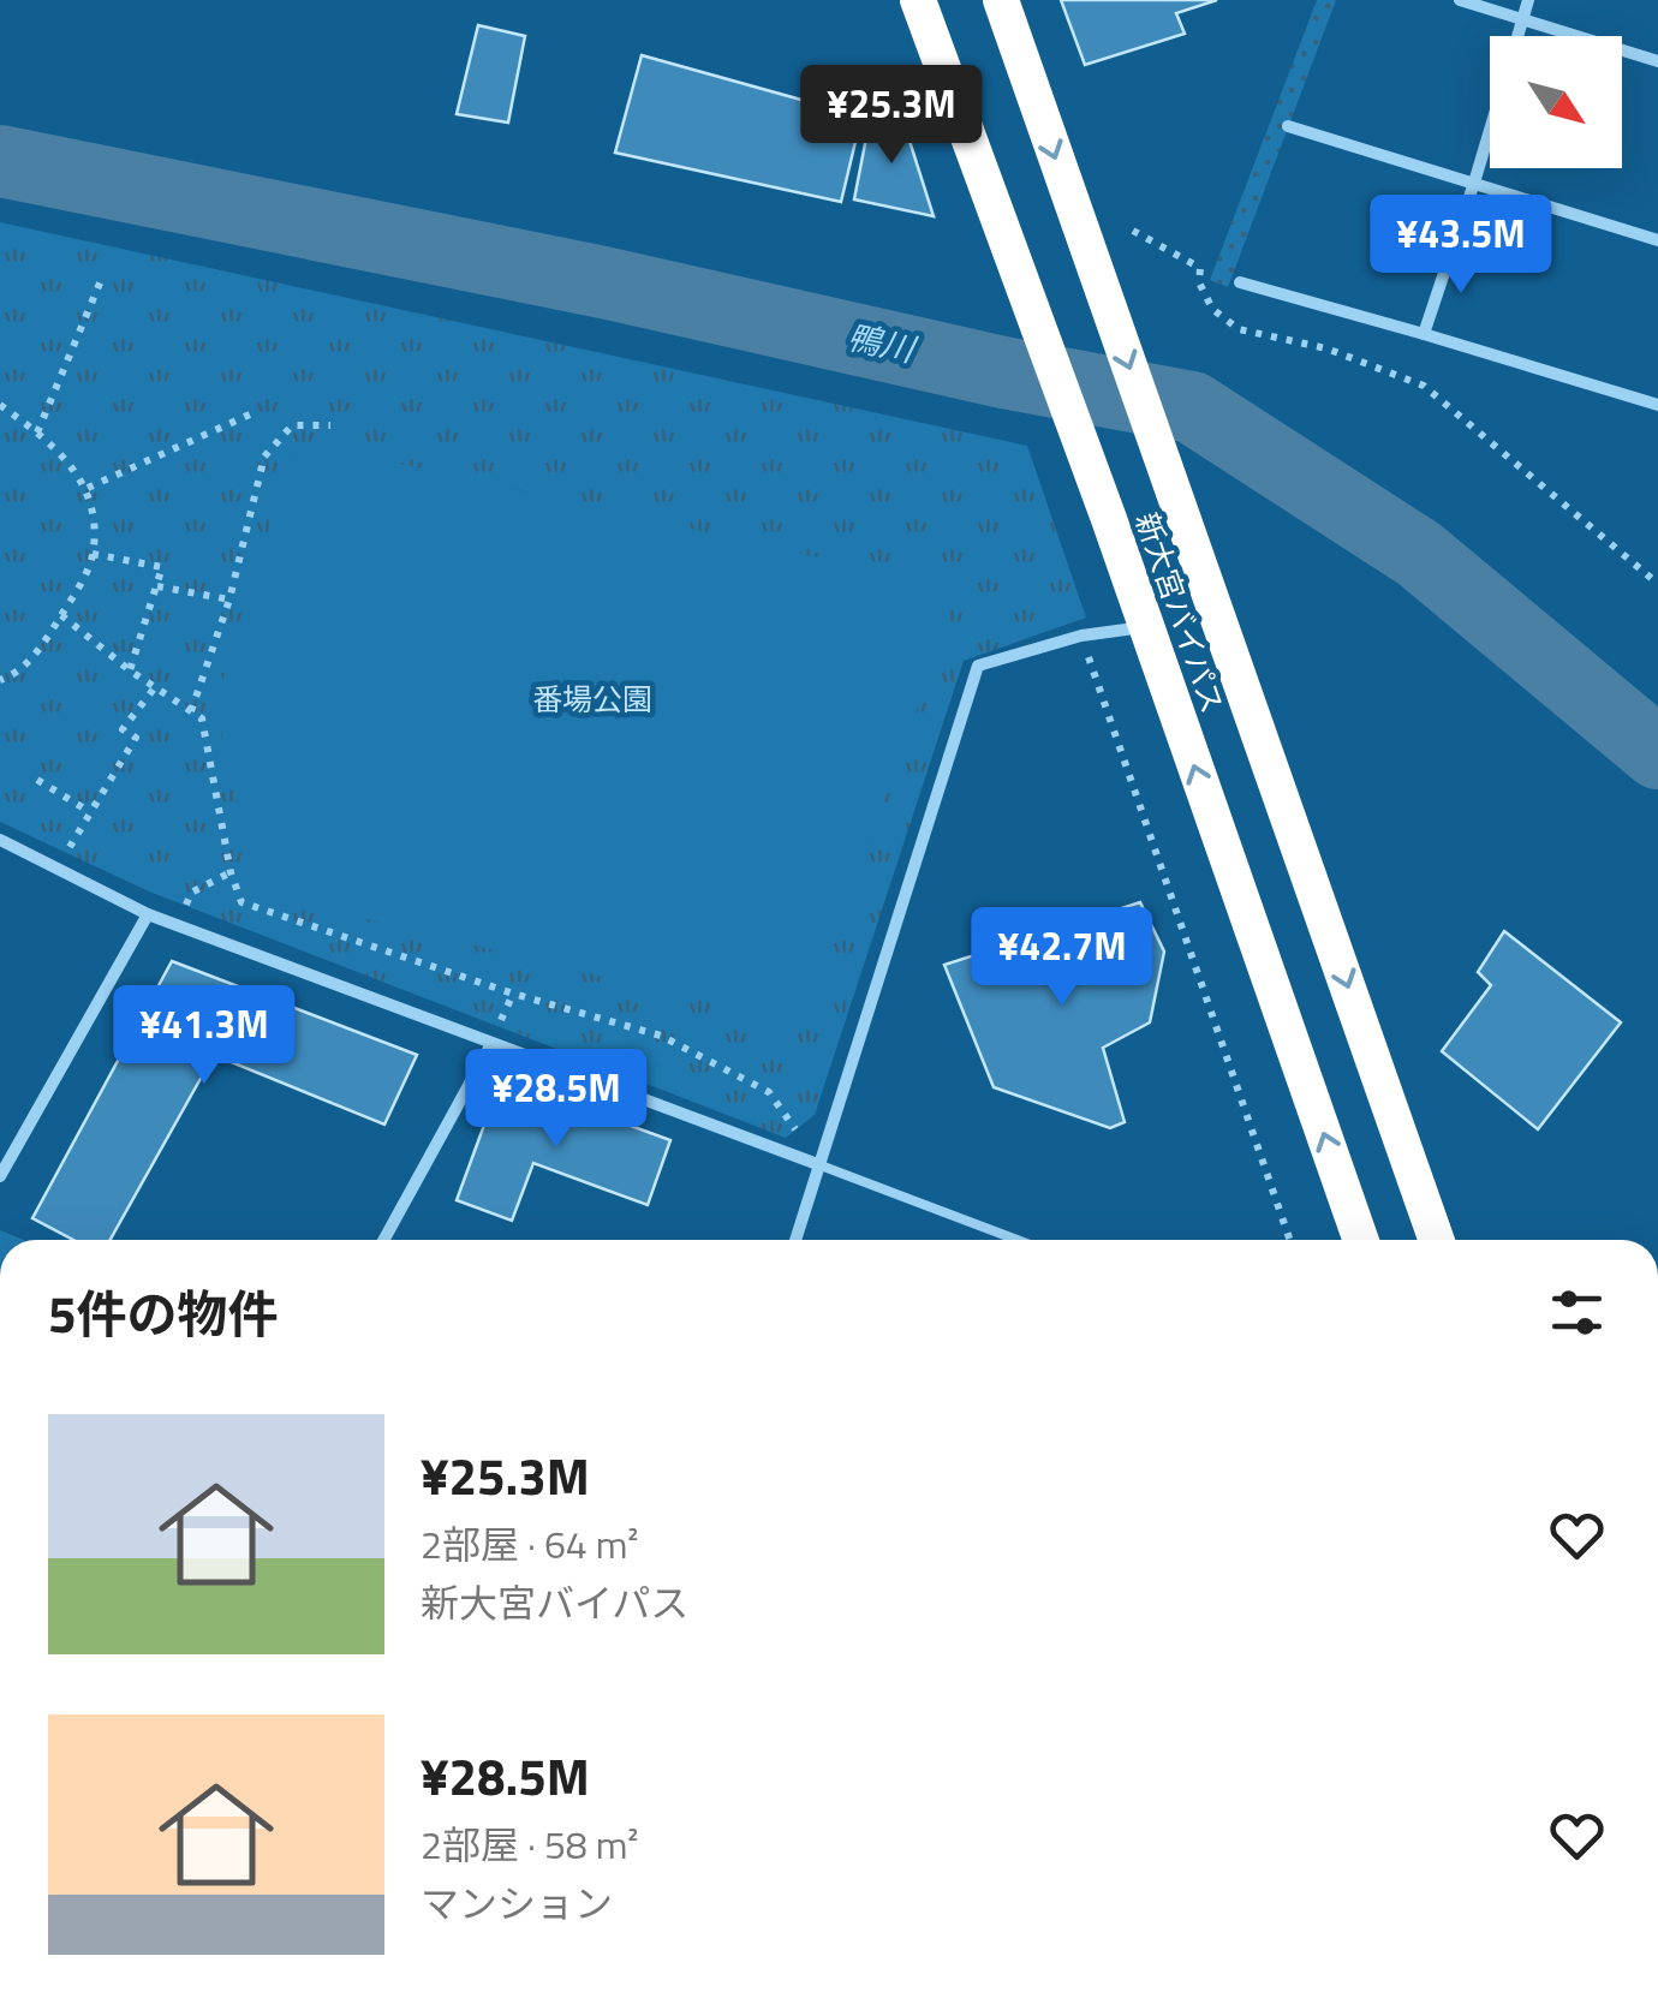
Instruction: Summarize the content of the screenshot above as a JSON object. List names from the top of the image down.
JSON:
{
  "streets": {
    "highway": ["新大宮バイパス"]
  },
  "water": ["鴨川"],
  "parks": ["番場公園"],
  "north": "bottom right",
  "page": {
    "price": [
      "¥25.3M",
      "¥43.5M",
      "¥42.7M",
      "¥41.3M",
      "¥28.5M"
    ],
    "heading": "5件の物件",
    "list": [
      {
        "name": "¥25.3M",
        "note": "2部屋 · 64 m² · 新大宮バイパス"
      },
      {
        "name": "¥28.5M",
        "note": "2部屋 · 58 m² · マンション"
      }
    ]
  }
}
